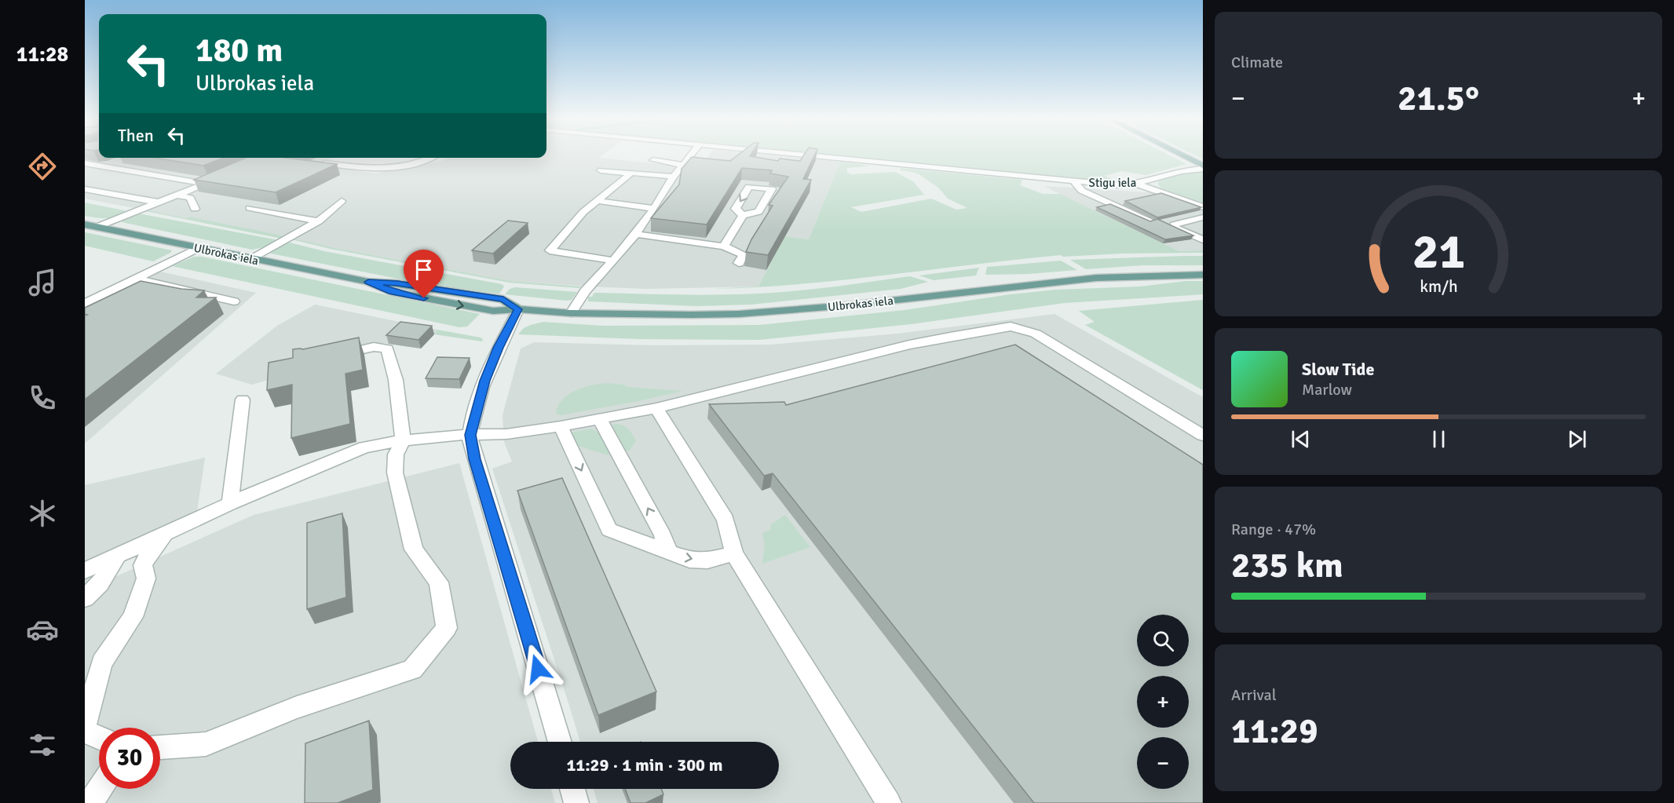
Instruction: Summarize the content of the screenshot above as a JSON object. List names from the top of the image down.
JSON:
{
  "streets": {
    "main road": ["Ulbrokas iela"],
    "street": ["Stigu iela"]
  },
  "page": {
    "tabs": "11:28",
    "tile": [
      "Climate",
      ["Range · 47%", "235 km"],
      ["Arrival", "11:29"]
    ],
    "turn": ["180 m", "Ulbrokas iela"],
    "heat": ["−", "21.5°", "+"],
    "then": "Then",
    "song": ["Slow Tide", "Marlow"],
    "map_buttons": ["+", "−"],
    "limit": "30",
    "trip": "11:29 · 1 min · 300 m",
    "gauge": ["21", "km/h"]
  }
}
